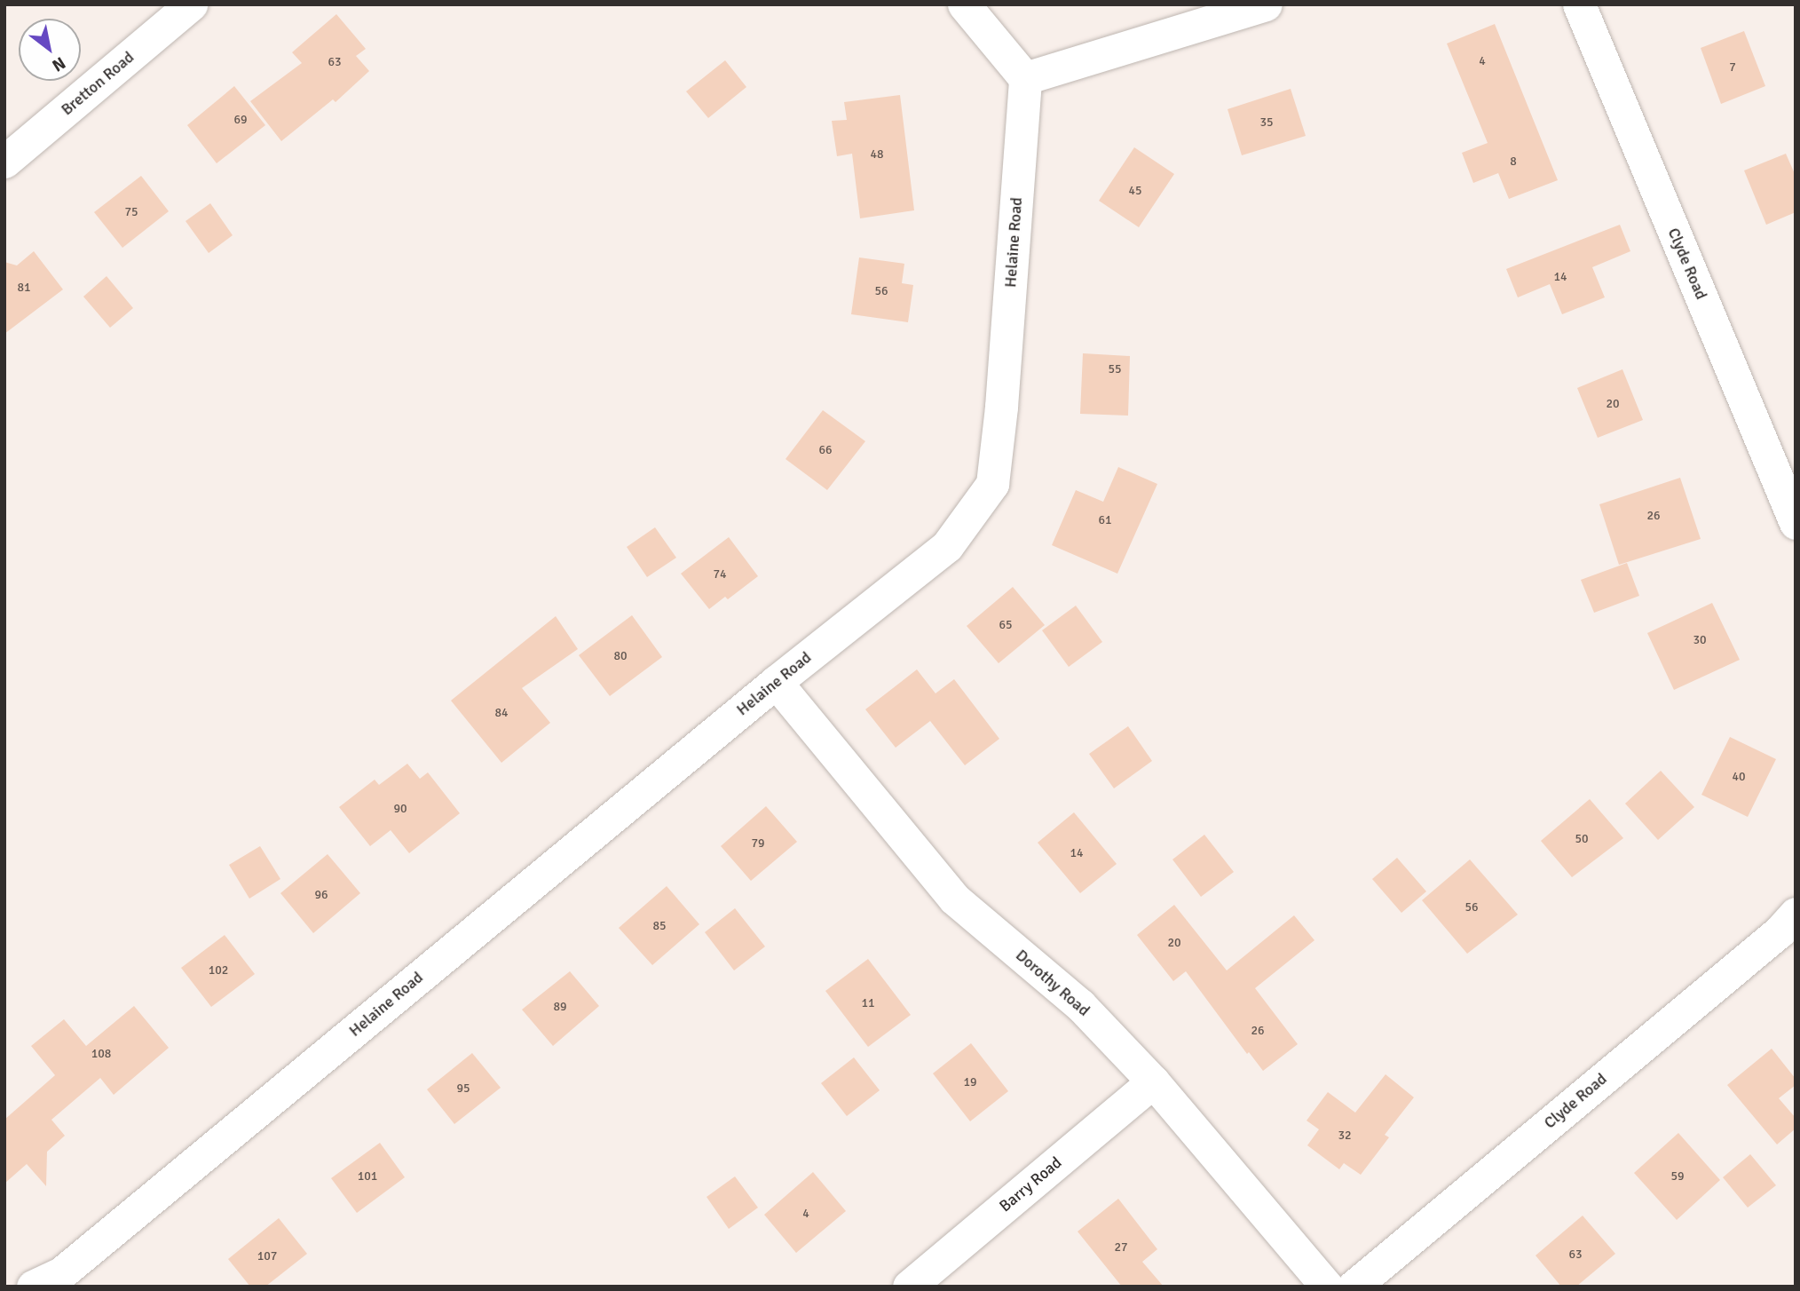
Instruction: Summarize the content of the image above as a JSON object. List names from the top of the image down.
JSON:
{
  "streets": {
    "street": [
      "Bretton Road",
      "Helaine Road",
      "Clyde Road",
      "Dorothy Road",
      "Barry Road"
    ]
  },
  "crossings": [
    ["Helaine Road", "Dorothy Road"],
    ["Dorothy Road", "Barry Road"]
  ],
  "house_numbers": [
    "4",
    "63",
    "7",
    "69",
    "35",
    "48",
    "8",
    "45",
    "75",
    "14",
    "81",
    "56",
    "55",
    "20",
    "66",
    "26",
    "61",
    "74",
    "65",
    "30",
    "80",
    "84",
    "40",
    "90",
    "50",
    "79",
    "14",
    "96",
    "56",
    "85",
    "20",
    "102",
    "11",
    "89",
    "26",
    "108",
    "19",
    "95",
    "32",
    "101",
    "59",
    "4",
    "27",
    "63",
    "107"
  ],
  "north": "bottom right"
}
